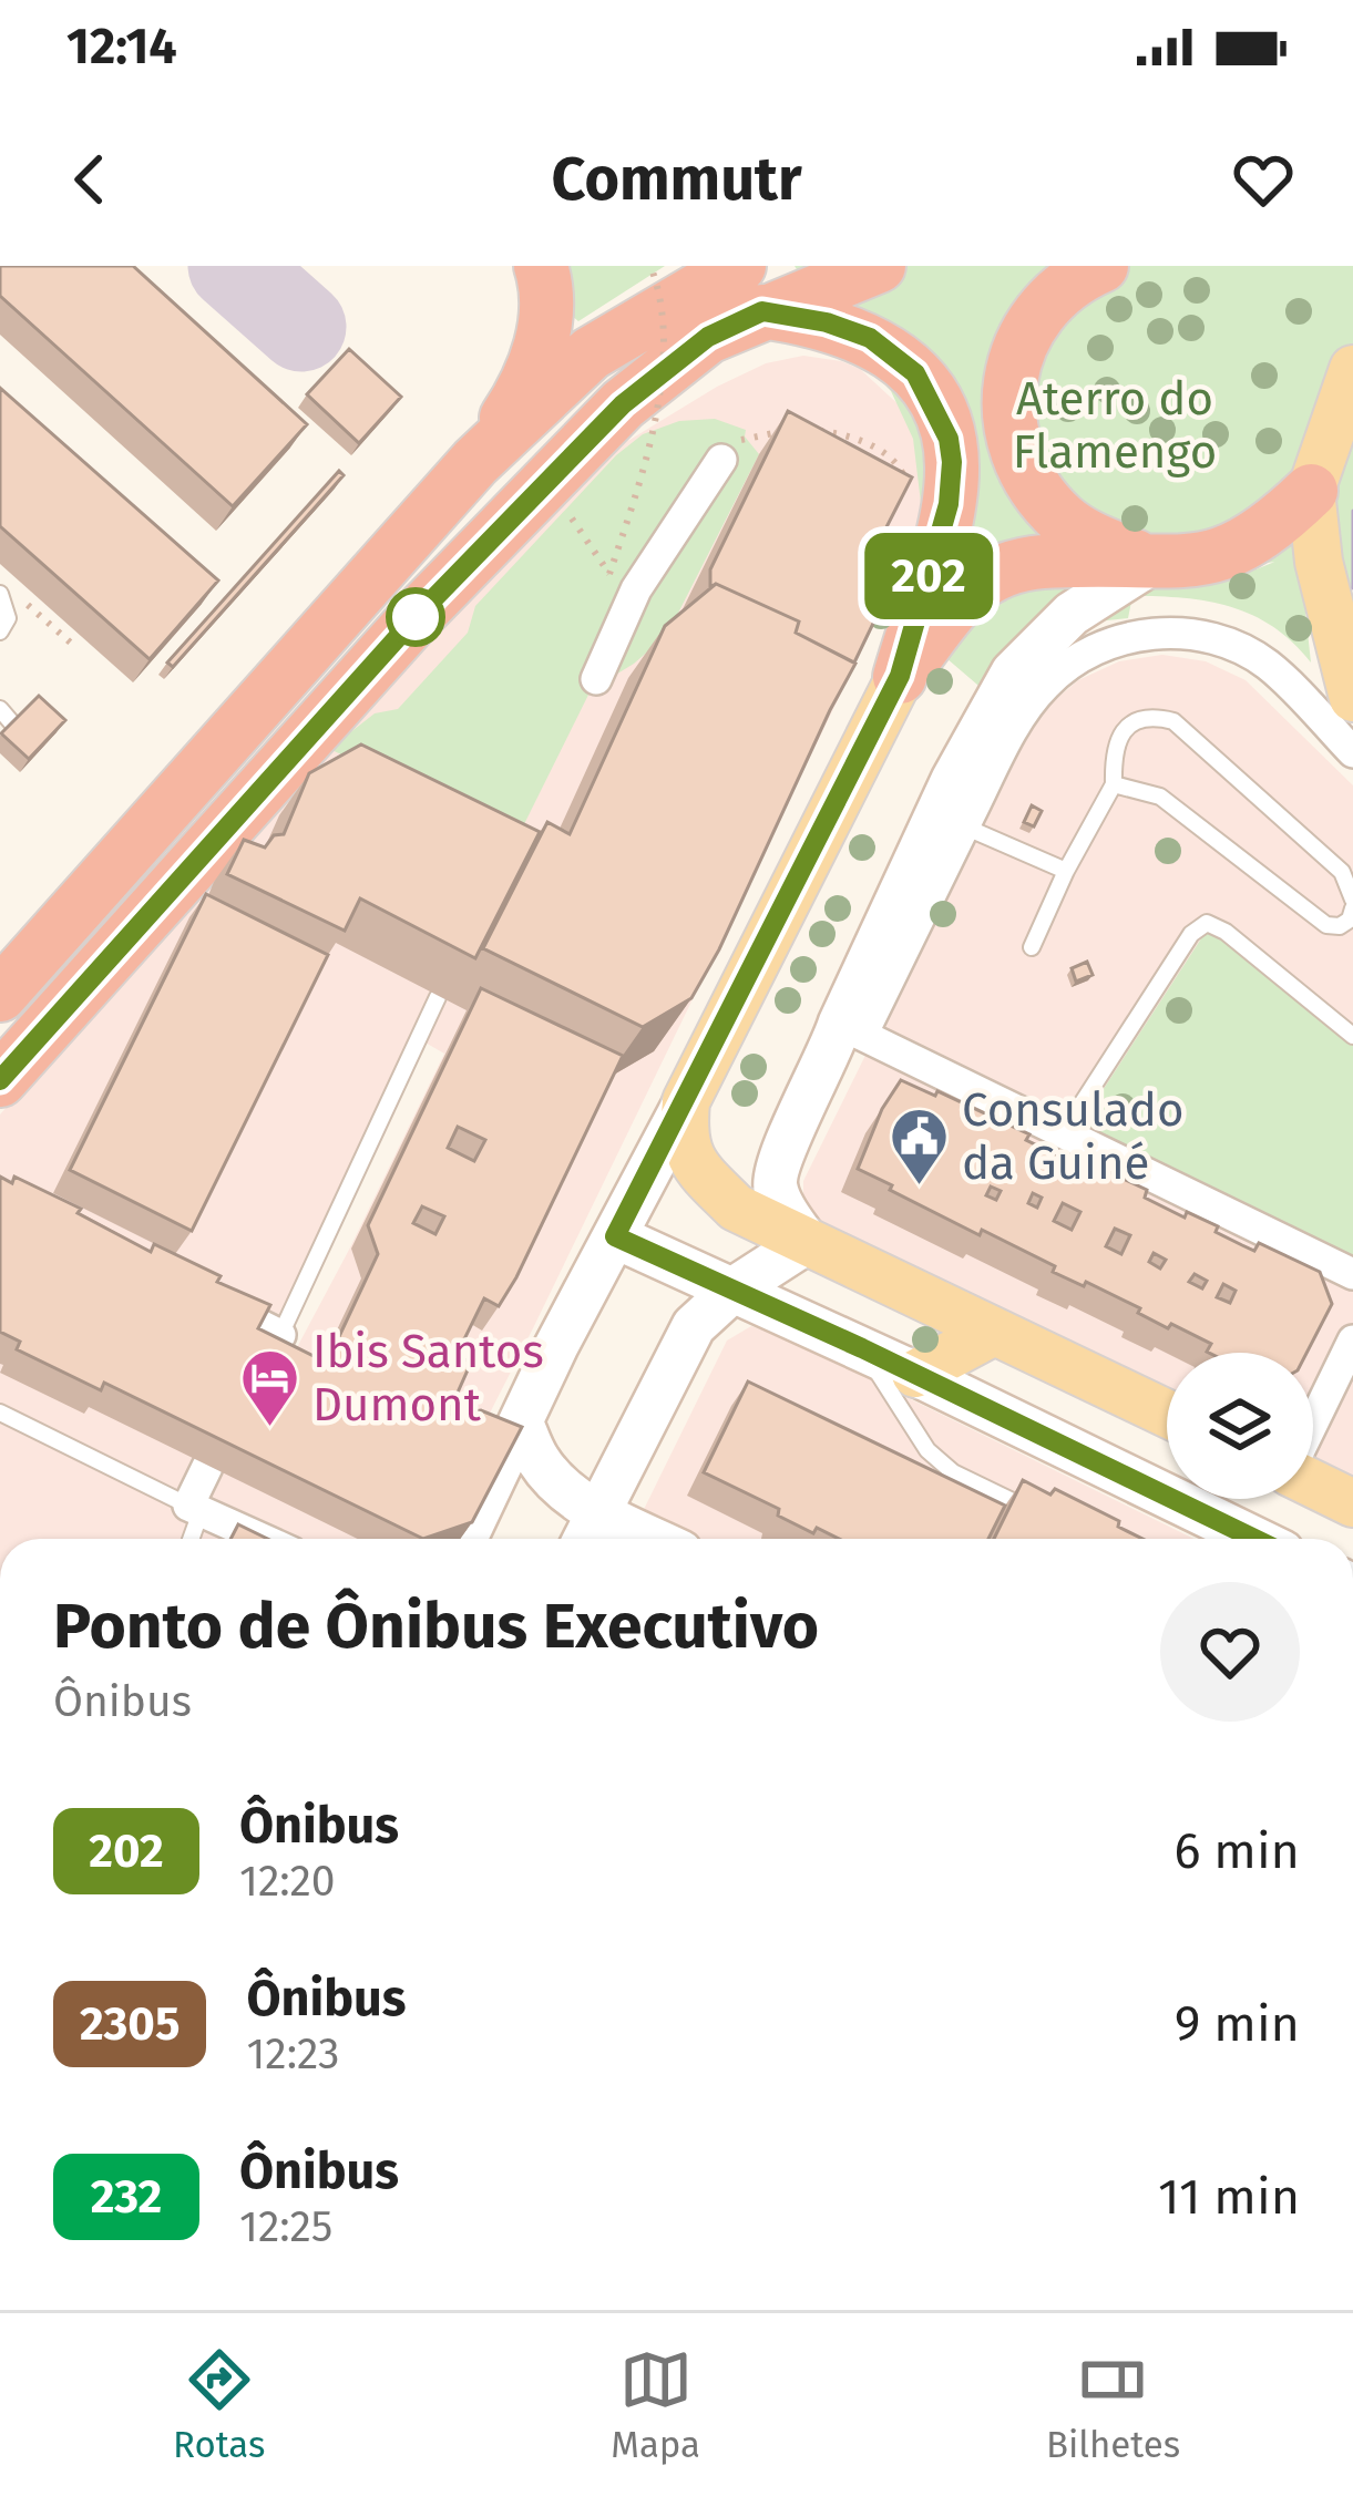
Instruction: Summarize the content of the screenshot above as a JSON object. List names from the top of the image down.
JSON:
{
  "parks": ["Aterro do Flamengo"],
  "places": {
    "public building": ["Consulado da Guiné"],
    "hotel": ["Ibis Santos Dumont"]
  },
  "lines": ["bus line 202"],
  "page": {
    "status": "12:14",
    "header": "Commutr",
    "on_map": "202",
    "heading": ["Ponto de Ônibus Executivo", "Ônibus"],
    "list": [
      {
        "mark": "202",
        "name": "Ônibus",
        "note": "12:20",
        "value": "6 min"
      },
      {
        "mark": "2305",
        "name": "Ônibus",
        "note": "12:23",
        "value": "9 min"
      },
      {
        "mark": "232",
        "name": "Ônibus",
        "note": "12:25",
        "value": "11 min"
      }
    ],
    "tabs": ["Rotas", "Mapa", "Bilhetes"]
  }
}
